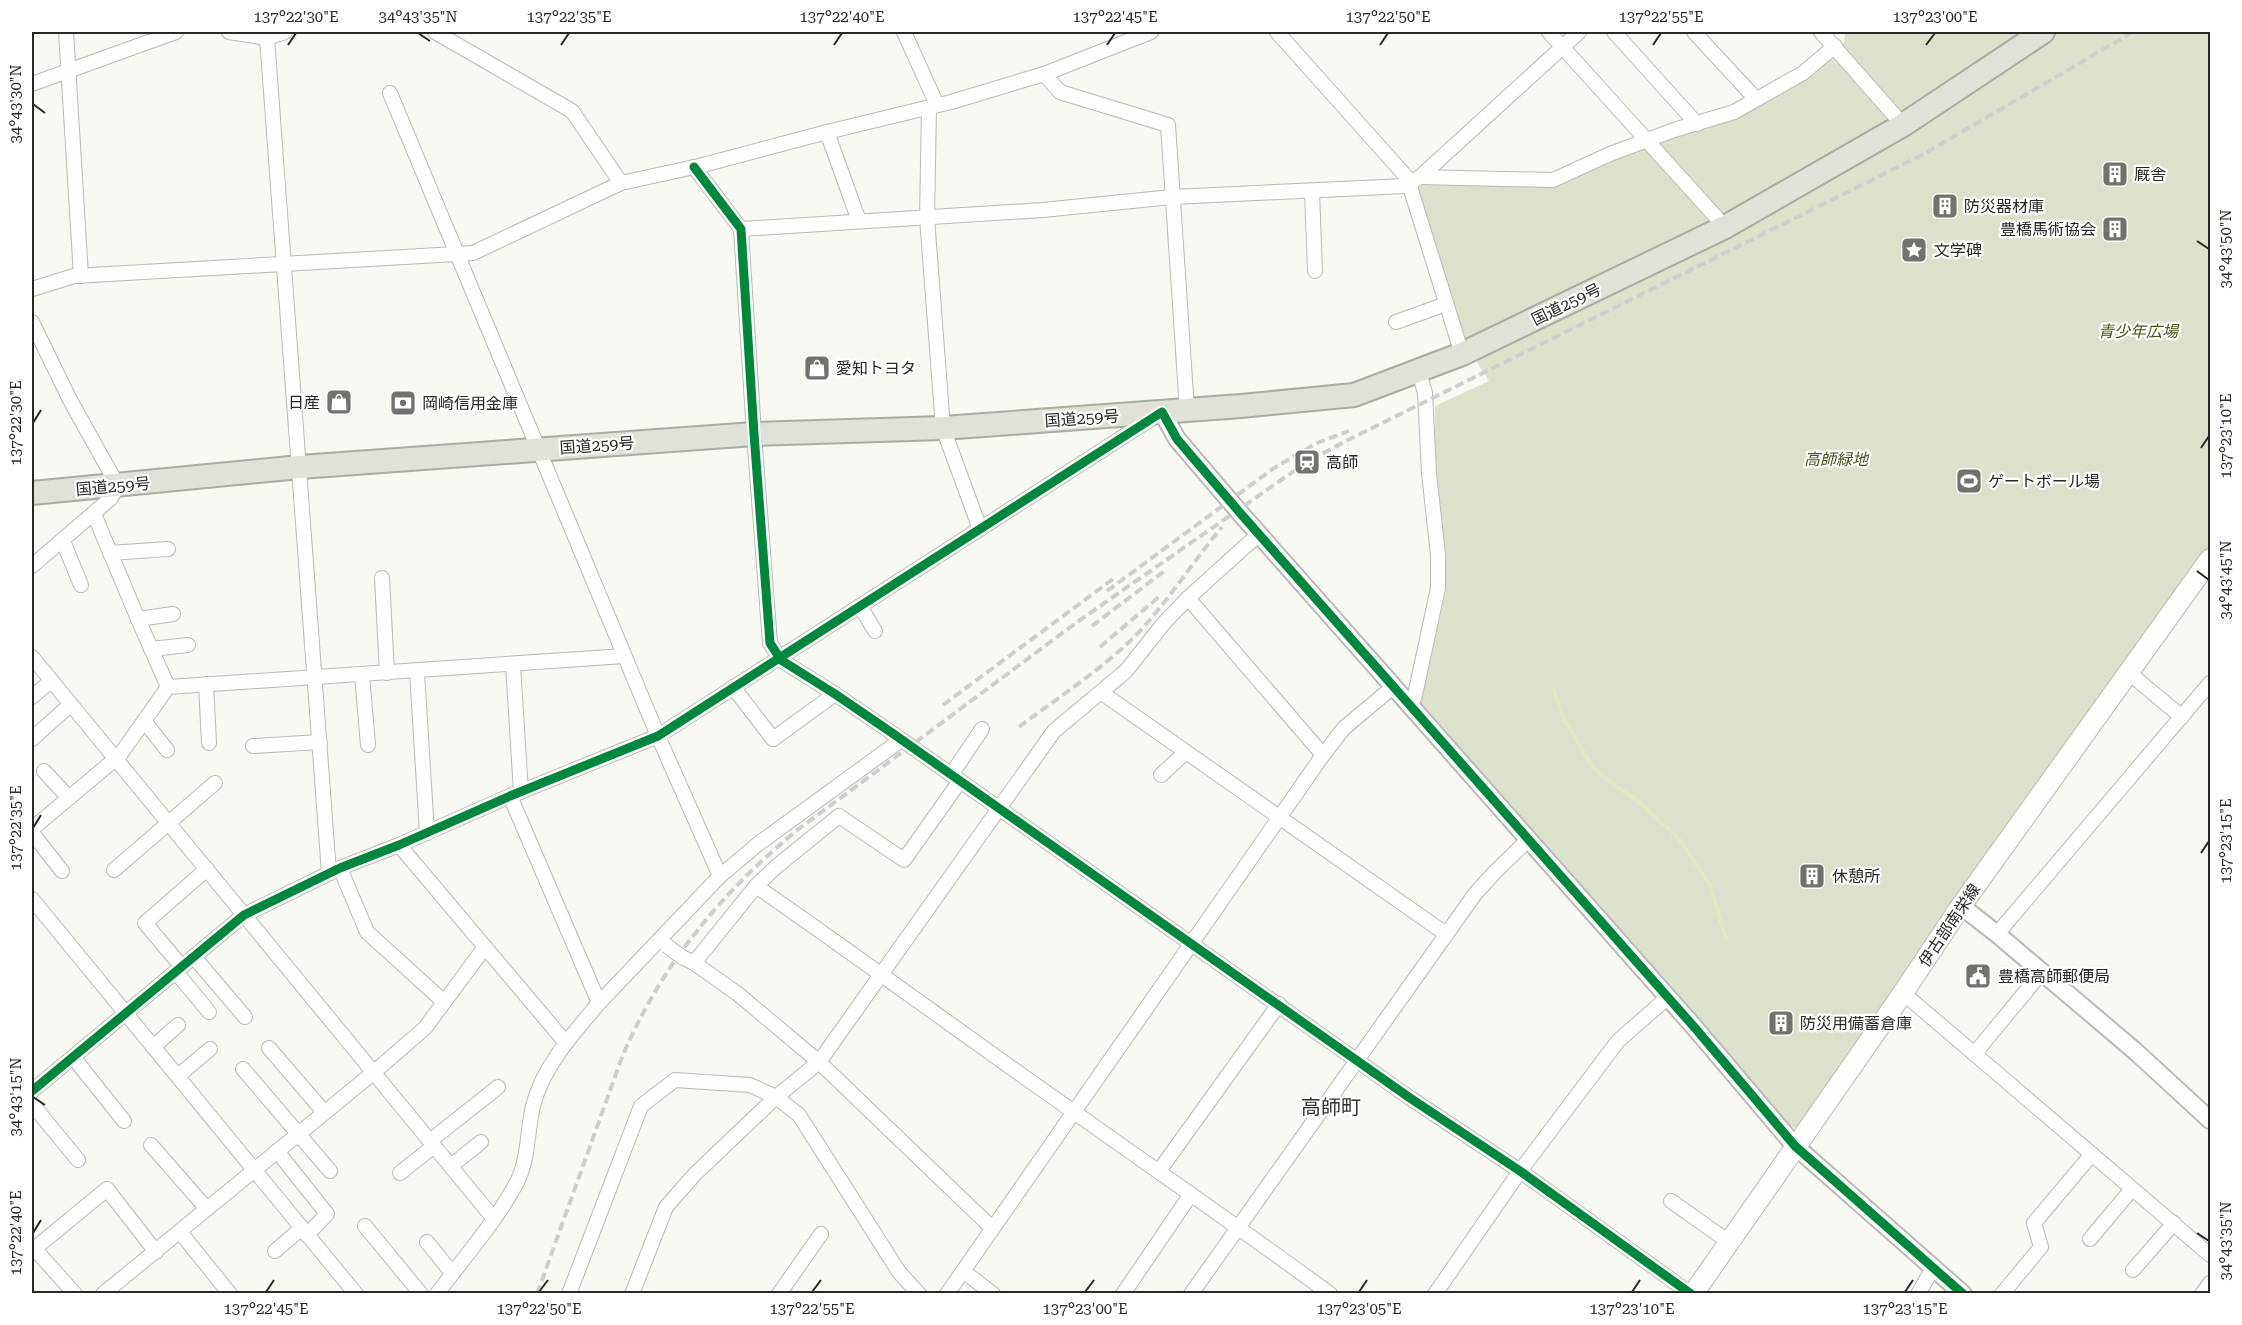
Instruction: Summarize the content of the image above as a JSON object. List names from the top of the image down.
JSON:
{
  "streets": {
    "highway": ["国道259号"],
    "main road": ["伊古部南栄線"]
  },
  "districts": ["高師町"],
  "parks": ["青少年広場", "高師緑地"],
  "places": {
    "building": [
      "厩舎",
      "防災器材庫",
      "豊橋馬術協会",
      "休憩所",
      "防災用備蓄倉庫"
    ],
    "place": ["文学碑"],
    "shop": ["愛知トヨタ", "日産"],
    "bank": ["岡崎信用金庫"],
    "station": ["高師"],
    "sports": ["ゲートボール場"],
    "public building": ["豊橋高師郵便局"]
  },
  "coordinates": [
    "137°22'30\"E",
    "34°43'35\"N",
    "137°22'35\"E",
    "137°22'40\"E",
    "137°22'45\"E",
    "137°22'50\"E",
    "137°22'55\"E",
    "137°23'00\"E",
    "34°43'30\"N",
    "34°43'50\"N",
    "137°23'10\"E",
    "34°43'45\"N",
    "137°23'15\"E",
    "34°43'15\"N",
    "137°23'05\"E"
  ]
}
